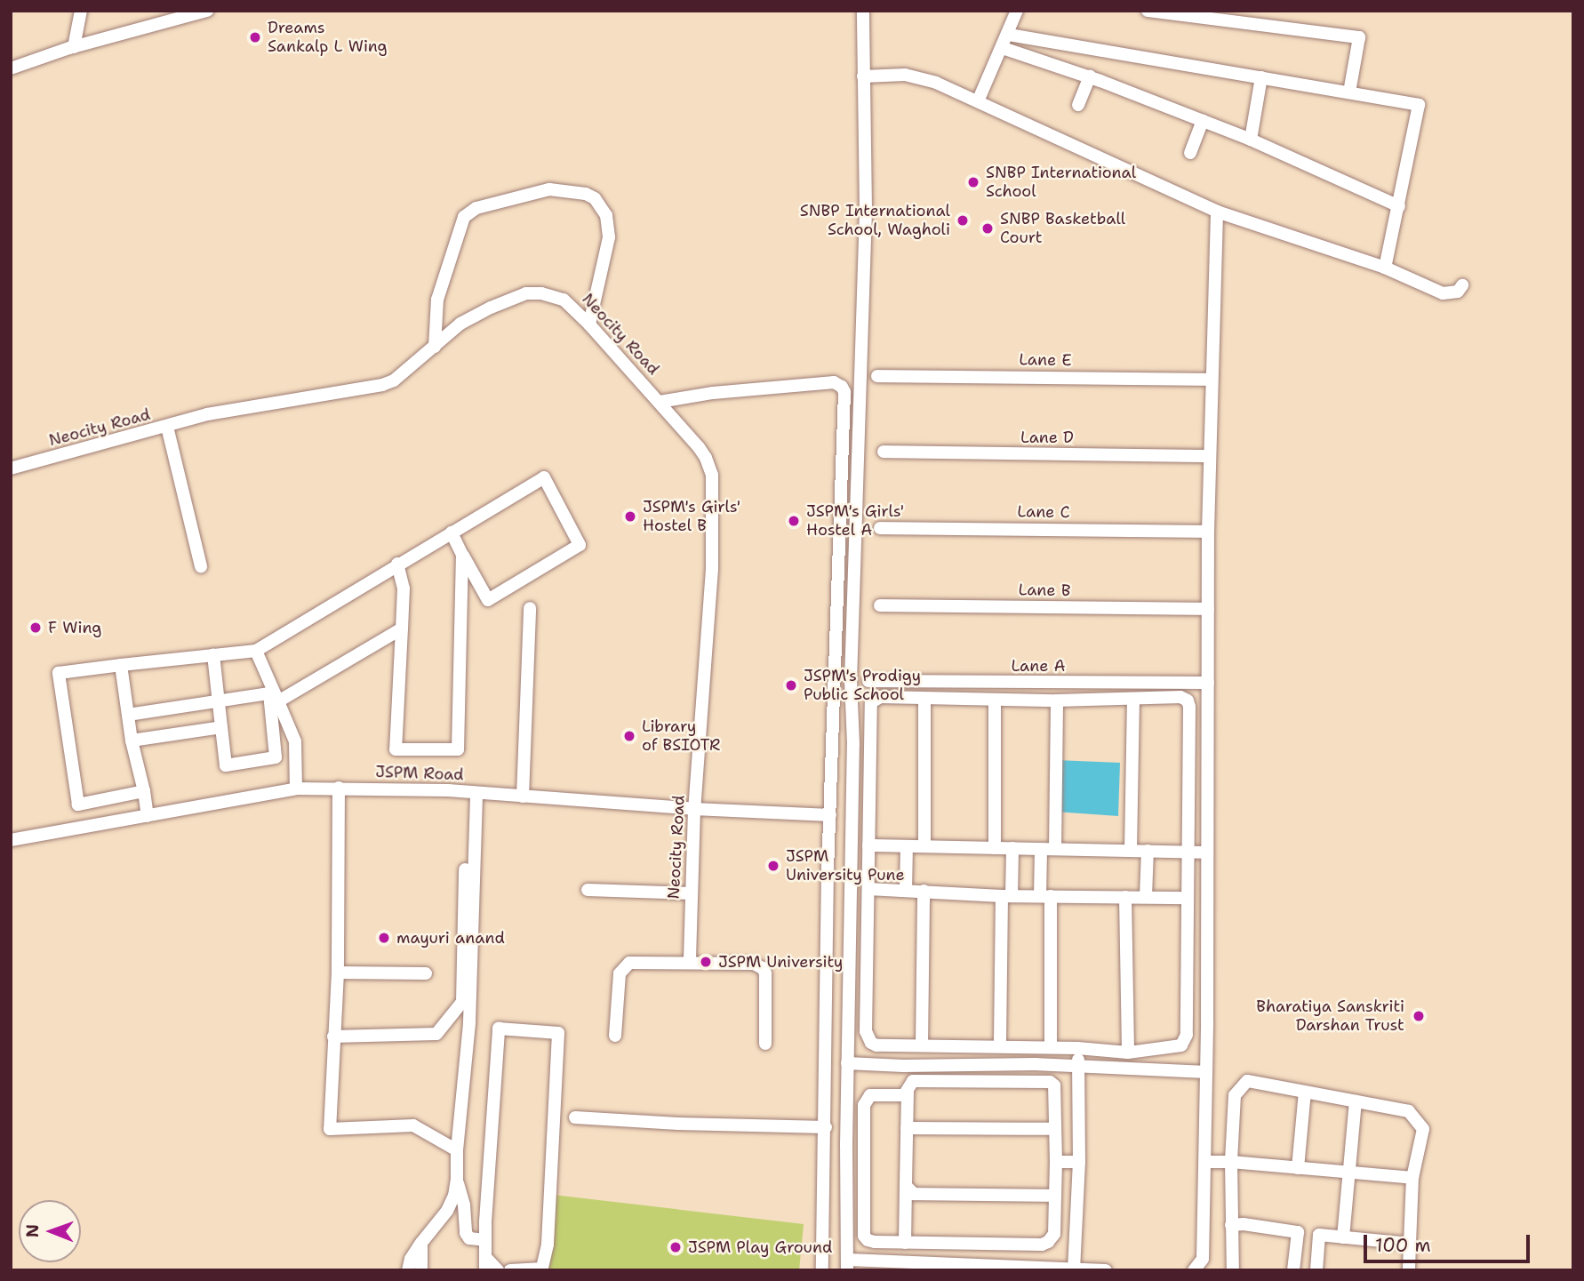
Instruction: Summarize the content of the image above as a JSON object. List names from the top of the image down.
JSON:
{
  "streets": {
    "street": [
      "Neocity Road",
      "Lane E",
      "Lane D",
      "Lane C",
      "Lane B",
      "Lane A",
      "JSPM Road"
    ]
  },
  "crossings": [
    ["Neocity Road", "JSPM Road"]
  ],
  "places": [
    "Dreams Sankalp L Wing",
    "SNBP International School",
    "SNBP International School, Wagholi",
    "SNBP Basketball Court",
    "JSPM's Girls' Hostel B",
    "JSPM's Girls' Hostel A",
    "F Wing",
    "JSPM's Prodigy Public School",
    "Library of BSIOTR",
    "JSPM University Pune",
    "mayuri anand",
    "JSPM University",
    "Bharatiya Sanskriti Darshan Trust",
    "JSPM Play Ground"
  ],
  "scale_bar": "100 m",
  "north": "left"
}
